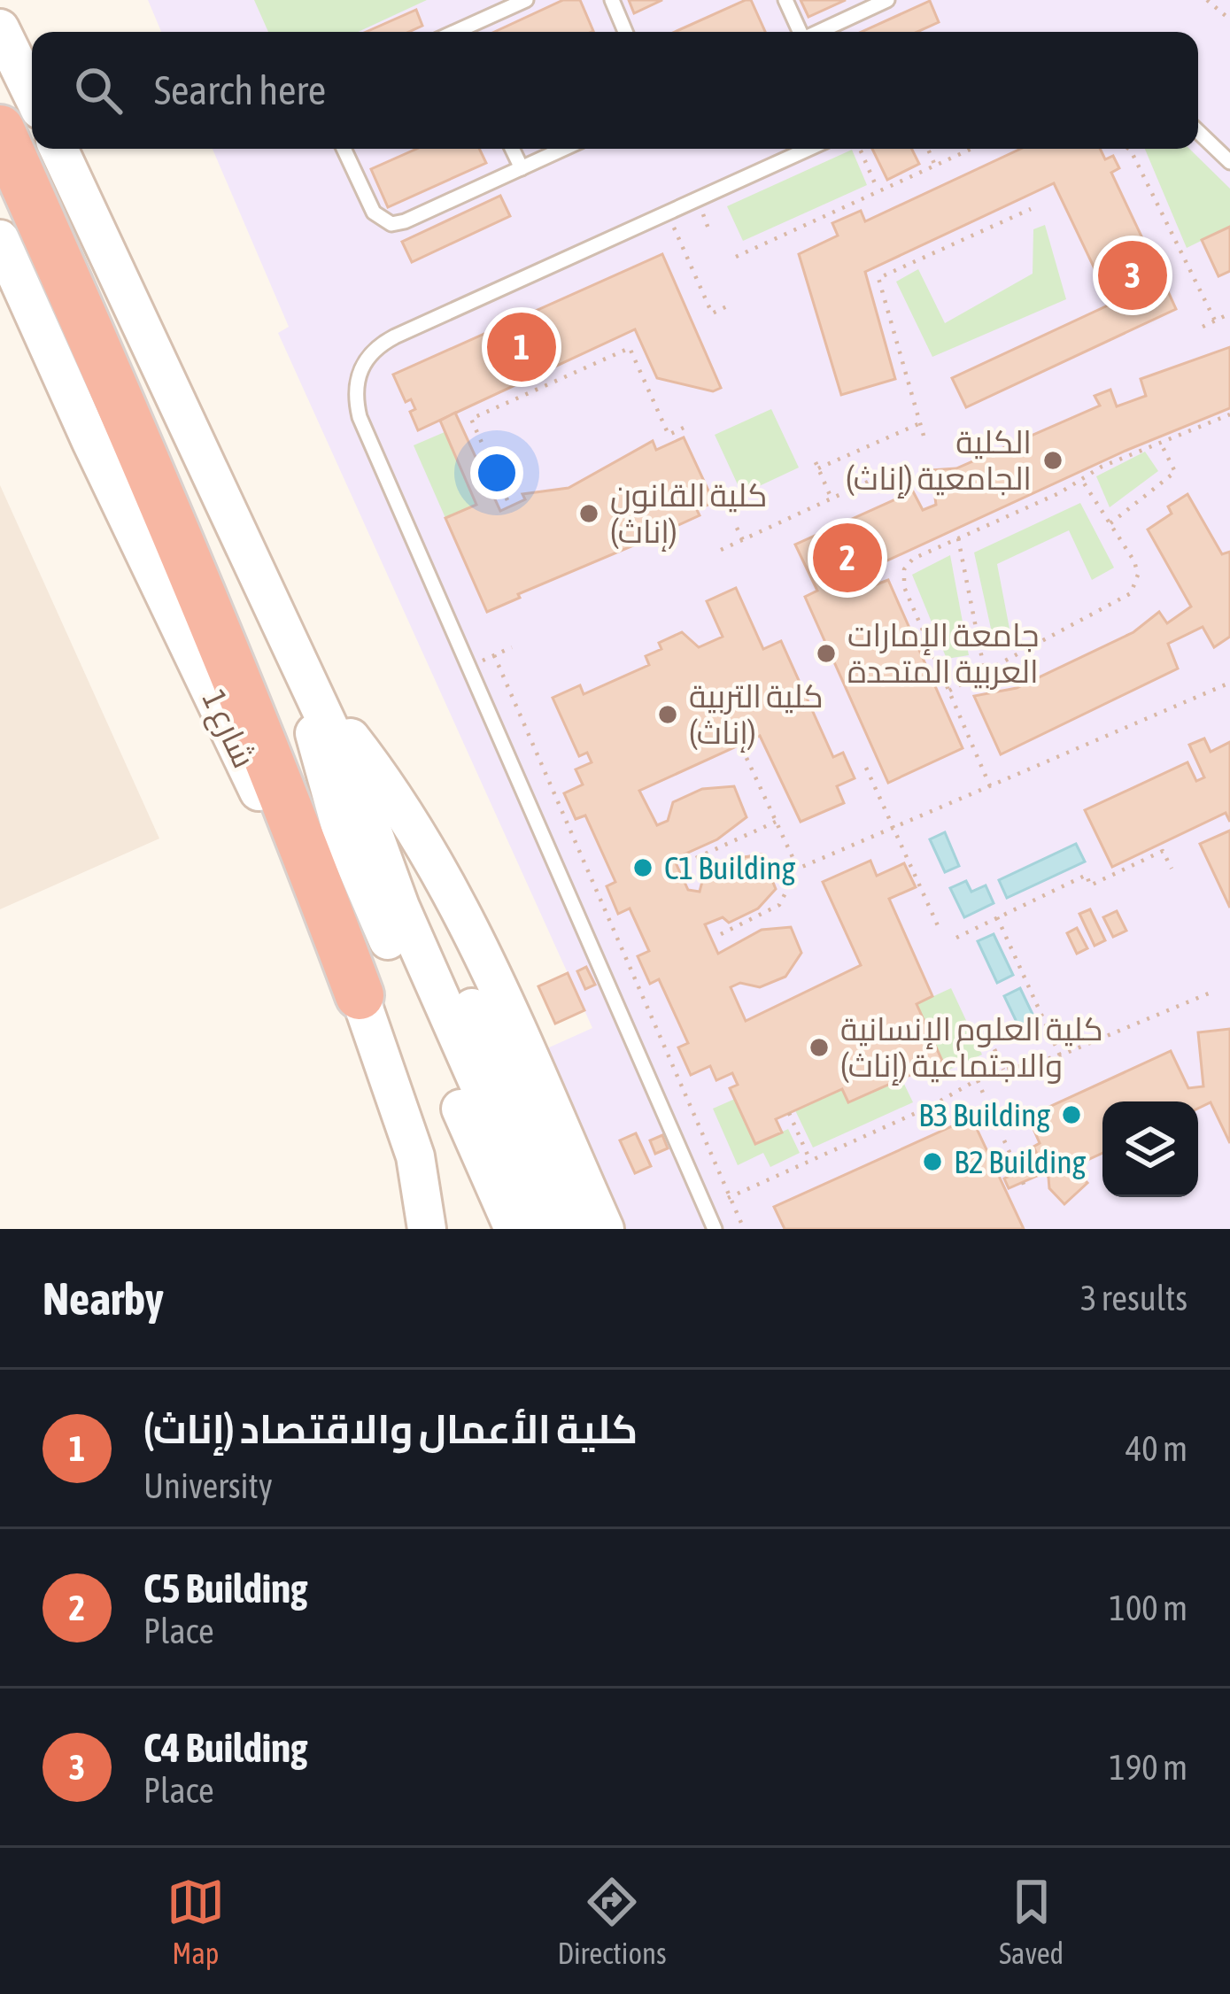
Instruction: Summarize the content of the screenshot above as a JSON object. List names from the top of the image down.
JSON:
{
  "streets": {
    "street": ["شارع 1"]
  },
  "places": [
    "الكلية الجامعية (إناث)",
    "كلية القانون (إناث)",
    "جامعة الإمارات العربية المتحدة",
    "كلية التربية (إناث)",
    "C1 Building",
    "كلية العلوم الإنسانية والاجتماعية (إناث)",
    "B3 Building",
    "B2 Building"
  ],
  "page": {
    "search": "Search here",
    "pins": ["3", "1", "2"],
    "heading": ["Nearby", "3 results"],
    "list": [
      {
        "mark": "1",
        "name": "كلية الأعمال والاقتصاد (إناث)",
        "note": "University",
        "value": "40 m"
      },
      {
        "mark": "2",
        "name": "C5 Building",
        "note": "Place",
        "value": "100 m"
      },
      {
        "mark": "3",
        "name": "C4 Building",
        "note": "Place",
        "value": "190 m"
      }
    ],
    "nav": ["Map", "Directions", "Saved"]
  }
}
